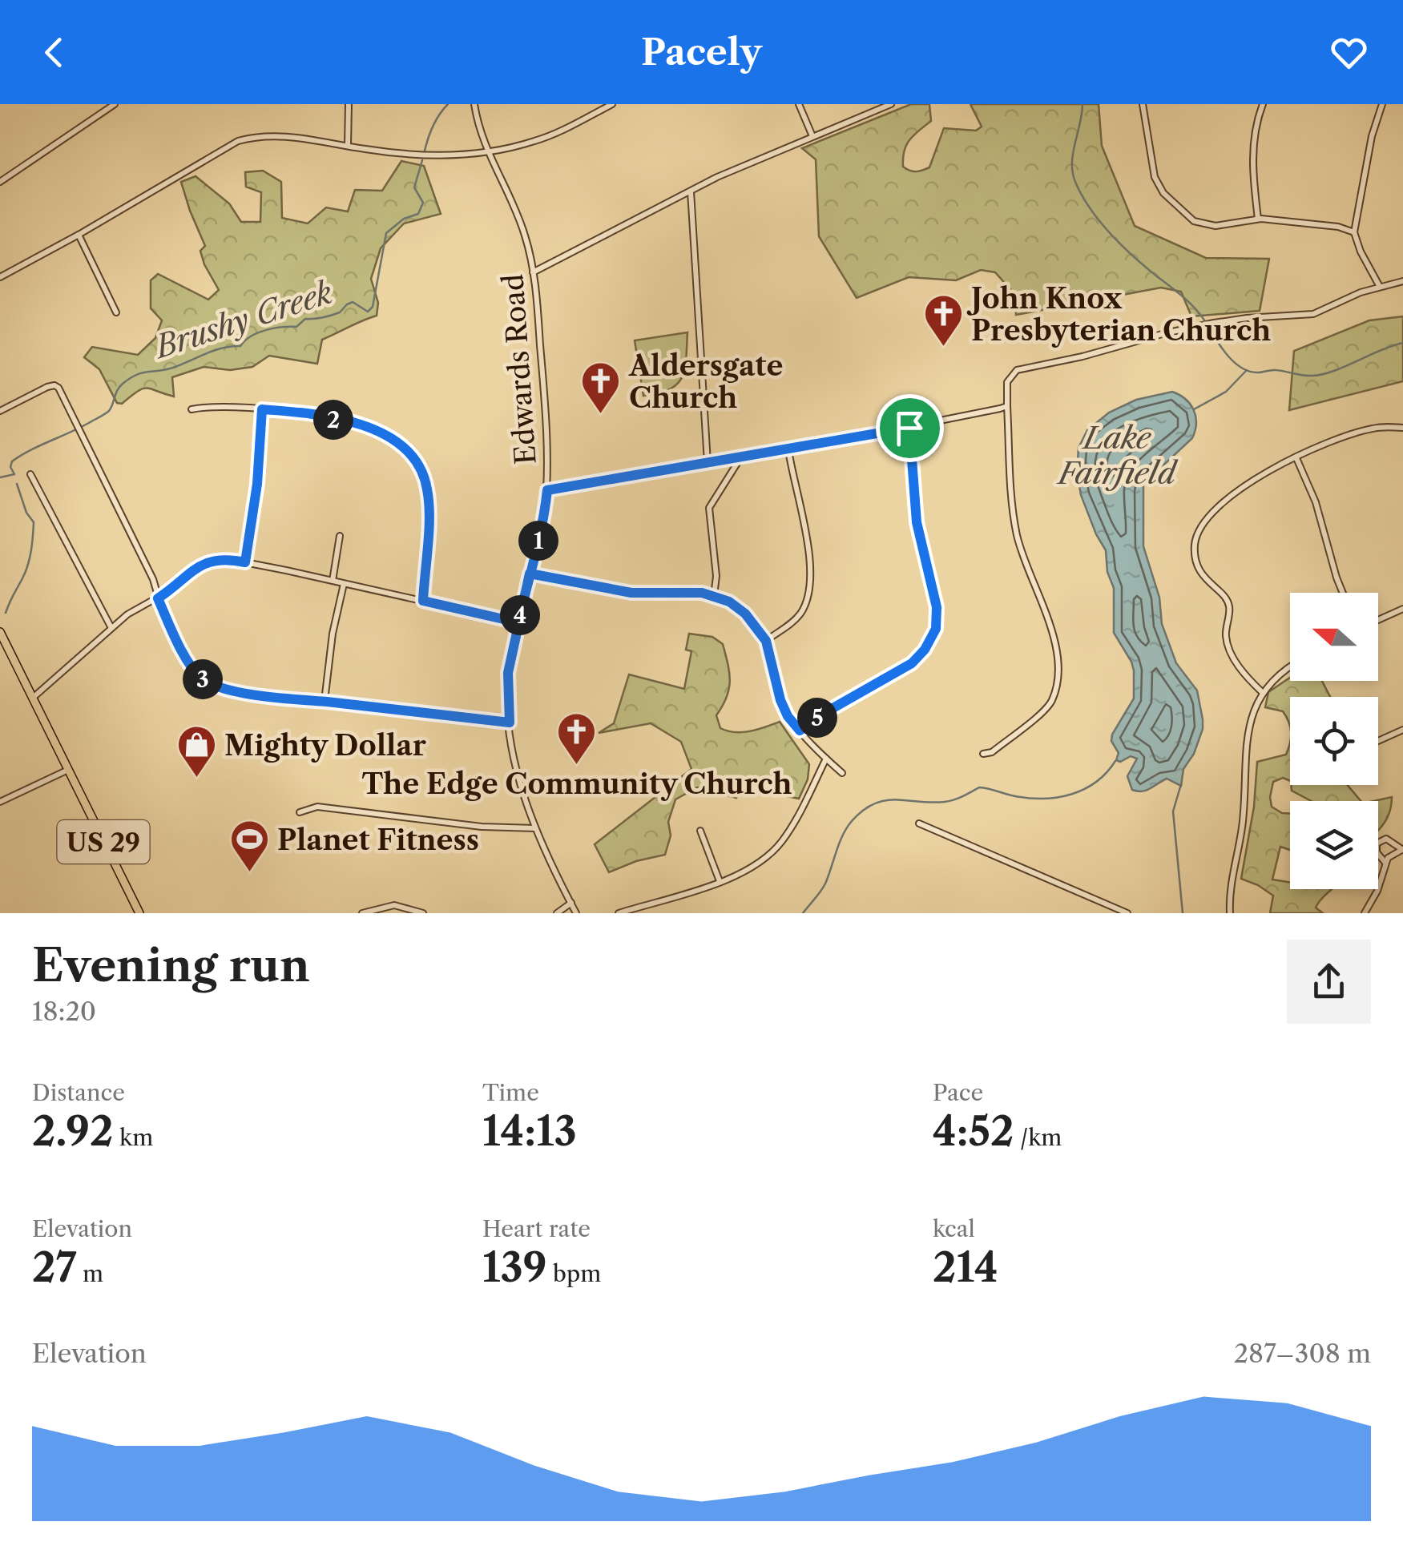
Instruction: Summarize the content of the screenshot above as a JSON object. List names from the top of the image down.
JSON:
{
  "streets": {
    "main road": ["US 29"],
    "street": ["Edwards Road"]
  },
  "water": ["Brushy Creek", "Lake Fairfield"],
  "places": {
    "church": ["John Knox Presbyterian Church", "Aldersgate Church", "The Edge Community Church"],
    "shop": ["Mighty Dollar"],
    "sports": ["Planet Fitness"]
  },
  "north": "left",
  "page": {
    "header": "Pacely",
    "pins": [
      "2",
      "1",
      "4",
      "3",
      "5"
    ],
    "heading": ["Evening run", "18:20"],
    "stats": [
      ["Distance", "2.92 km"],
      ["Time", "14:13"],
      ["Pace", "4:52 /km"],
      ["Elevation", "27 m"],
      ["Heart rate", "139 bpm"],
      ["kcal", "214"]
    ],
    "chart": ["Elevation", "287–308 m"]
  }
}
